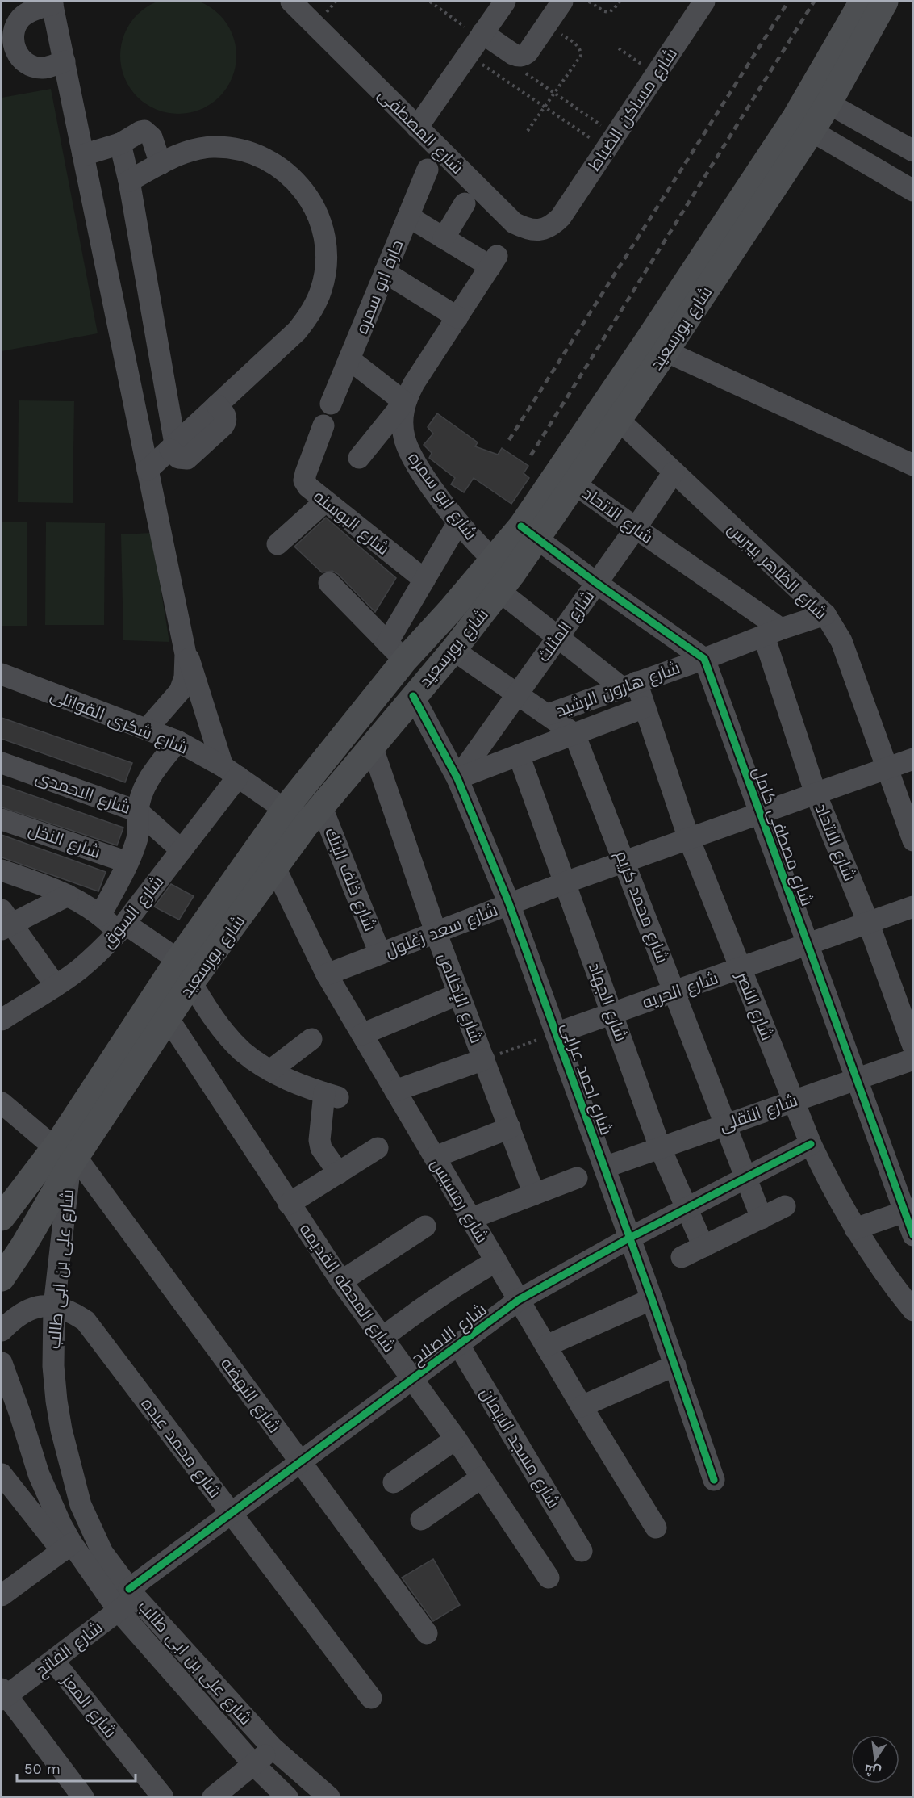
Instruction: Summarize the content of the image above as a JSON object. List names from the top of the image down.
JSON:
{
  "streets": {
    "main road": ["شارع بورسعيد"],
    "street": [
      "شارع مساكن الضباط",
      "شارع المصطفى",
      "حارة ابو سمره",
      "شارع ابو سمره",
      "شارع الاتحاد",
      "شارع البوسنه",
      "شارع الظاهر بيبرس",
      "شارع المثلث",
      "شارع هارون الرشيد",
      "شارع شكرى القواتلى",
      "شارع الاحمدى",
      "شارع مصطفى كامل",
      "شارع النخل",
      "شارع خلف البنك",
      "شارع محمد كريم",
      "شارع السوق",
      "شارع سعد زغلول",
      "شارع الحريه",
      "شارع الإخلاص",
      "شارع الجهاد",
      "شارع النصر",
      "شارع احمد عرابى",
      "شارع النقلى",
      "شارع رمسيس",
      "شارع على بن ابى طالب",
      "شارع المحطه القديمه",
      "شارع الاصلاح",
      "شارع النهضه",
      "شارع محمد عبده",
      "شارع مسجد الايمان",
      "شارع الفاتح",
      "شارع المعز"
    ]
  },
  "crossings": [
    ["شارع مساكن الضباط", "شارع المصطفى"],
    ["شارع بورسعيد", "شارع ابو سمره"],
    ["شارع بورسعيد", "شارع الاتحاد"],
    ["شارع بورسعيد", "شارع الظاهر بيبرس"],
    ["شارع بورسعيد", "شارع شكرى القواتلى"],
    ["شارع بورسعيد", "شارع خلف البنك"],
    ["شارع بورسعيد", "شارع الإخلاص"],
    ["شارع بورسعيد", "شارع احمد عرابى"],
    ["شارع بورسعيد", "شارع رمسيس"],
    ["شارع بورسعيد", "شارع على بن ابى طالب"],
    ["شارع بورسعيد", "شارع المحطه القديمه"],
    ["شارع بورسعيد", "شارع النهضه"],
    ["شارع الاتحاد", "شارع المثلث"],
    ["شارع الاتحاد", "شارع هارون الرشيد"],
    ["شارع الاتحاد", "شارع سعد زغلول"],
    ["شارع الاتحاد", "شارع الحريه"],
    ["شارع الظاهر بيبرس", "شارع المثلث"],
    ["شارع الظاهر بيبرس", "شارع هارون الرشيد"],
    ["شارع الظاهر بيبرس", "شارع سعد زغلول"],
    ["شارع المثلث", "شارع احمد عرابى"],
    ["شارع هارون الرشيد", "شارع مصطفى كامل"],
    ["شارع هارون الرشيد", "شارع النصر"],
    ["شارع شكرى القواتلى", "شارع خلف البنك"],
    ["شارع شكرى القواتلى", "شارع السوق"],
    ["شارع الاحمدى", "شارع السوق"],
    ["شارع مصطفى كامل", "شارع سعد زغلول"],
    ["شارع مصطفى كامل", "شارع الحريه"],
    ["شارع مصطفى كامل", "شارع النقلى"],
    ["شارع خلف البنك", "شارع سعد زغلول"],
    ["شارع محمد كريم", "شارع سعد زغلول"],
    ["شارع محمد كريم", "شارع الحريه"],
    ["شارع محمد كريم", "شارع النقلى"],
    ["شارع محمد كريم", "شارع الاصلاح"],
    ["شارع سعد زغلول", "شارع الإخلاص"],
    ["شارع سعد زغلول", "شارع الجهاد"],
    ["شارع سعد زغلول", "شارع النصر"],
    ["شارع سعد زغلول", "شارع احمد عرابى"],
    ["شارع سعد زغلول", "شارع رمسيس"],
    ["شارع الحريه", "شارع الجهاد"],
    ["شارع الحريه", "شارع النصر"],
    ["شارع الحريه", "شارع احمد عرابى"],
    ["شارع الجهاد", "شارع النقلى"],
    ["شارع الجهاد", "شارع الاصلاح"],
    ["شارع النصر", "شارع النقلى"],
    ["شارع النصر", "شارع الاصلاح"],
    ["شارع احمد عرابى", "شارع النقلى"],
    ["شارع احمد عرابى", "شارع الاصلاح"],
    ["شارع رمسيس", "شارع الاصلاح"],
    ["شارع على بن ابى طالب", "شارع الاصلاح"],
    ["شارع على بن ابى طالب", "شارع النهضه"],
    ["شارع على بن ابى طالب", "شارع محمد عبده"],
    ["شارع على بن ابى طالب", "شارع الفاتح"],
    ["شارع المحطه القديمه", "شارع الاصلاح"],
    ["شارع الاصلاح", "شارع النهضه"],
    ["شارع الاصلاح", "شارع محمد عبده"],
    ["شارع الاصلاح", "شارع مسجد الايمان"],
    ["شارع الاصلاح", "شارع الفاتح"],
    ["شارع الفاتح", "شارع المعز"]
  ],
  "scale_bar": "50 m",
  "north": "bottom"
}
